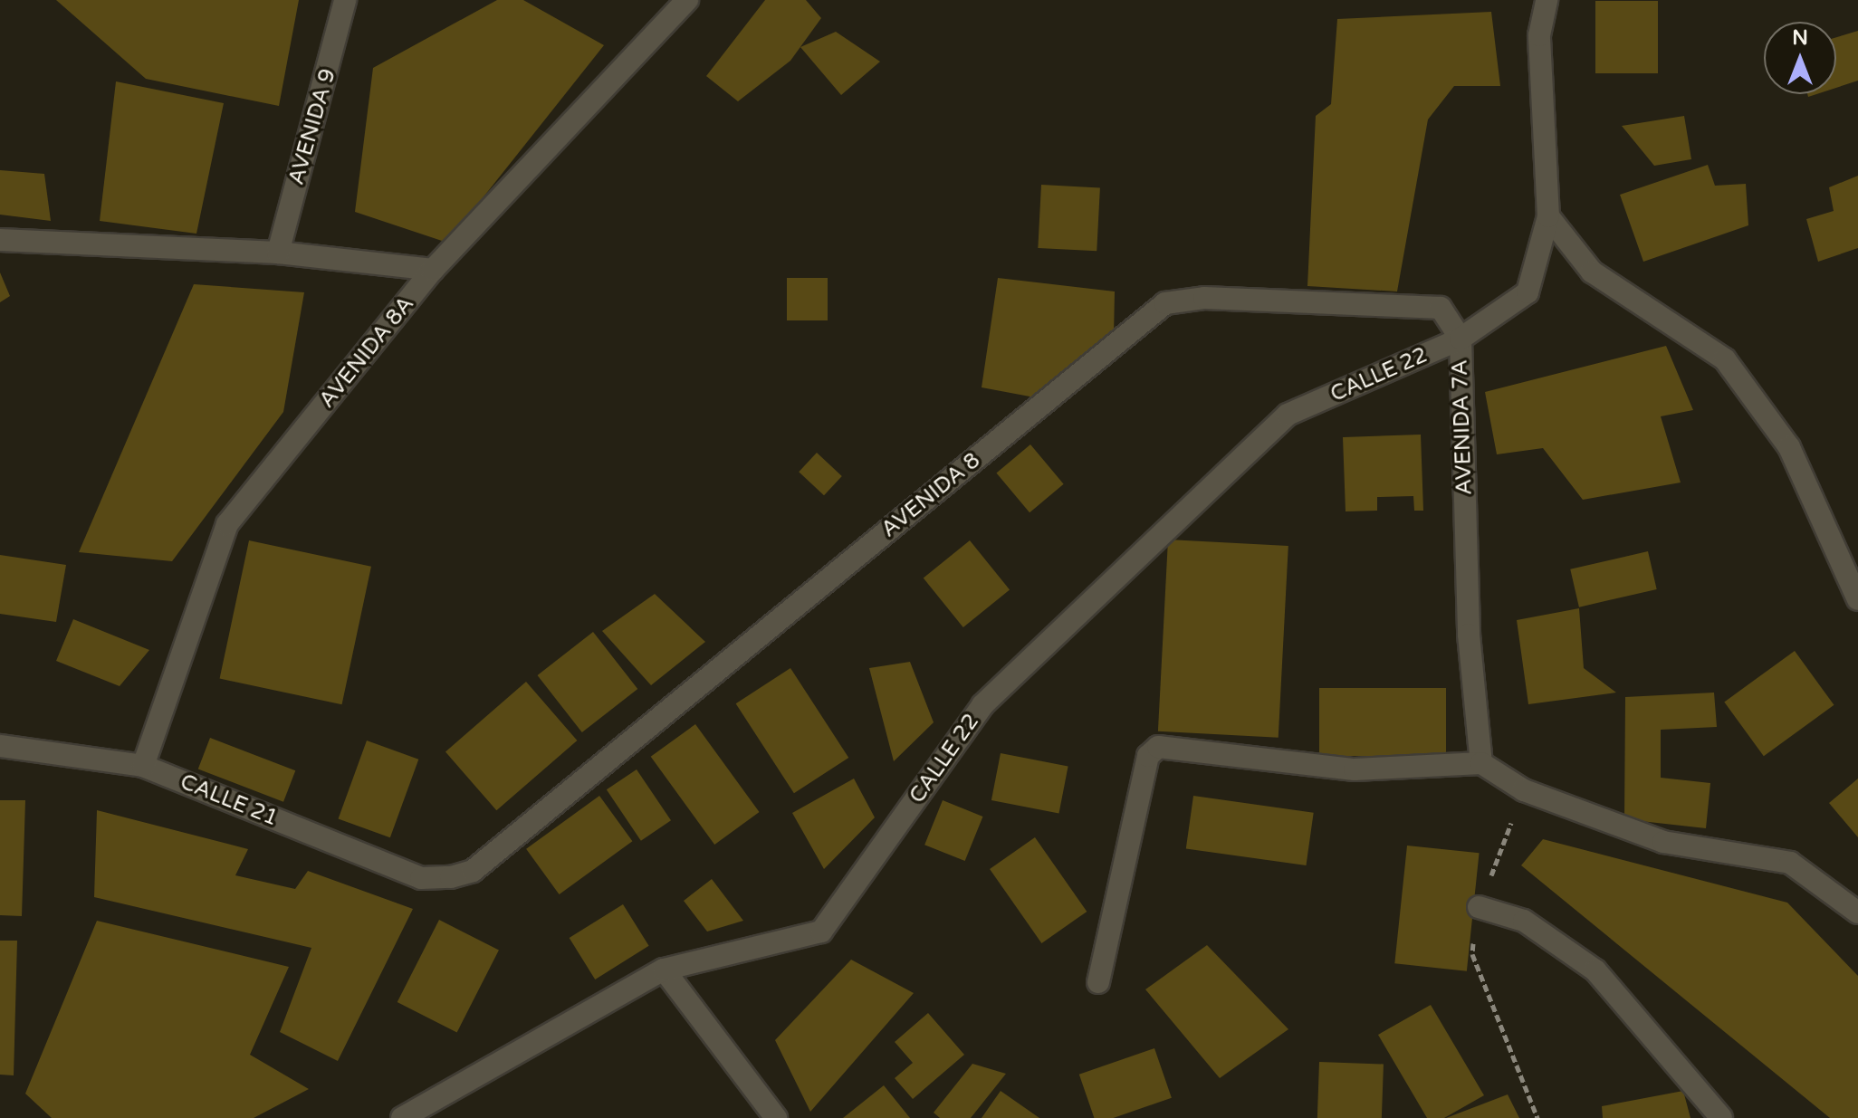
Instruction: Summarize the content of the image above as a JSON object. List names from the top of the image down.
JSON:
{
  "streets": {
    "street": [
      "AVENIDA 9",
      "AVENIDA 8A",
      "CALLE 22",
      "AVENIDA 7A",
      "AVENIDA 8",
      "CALLE 21"
    ]
  },
  "crossings": [
    ["AVENIDA 8A", "CALLE 21"],
    ["CALLE 22", "AVENIDA 7A"],
    ["CALLE 22", "AVENIDA 8"],
    ["AVENIDA 7A", "AVENIDA 8"],
    ["AVENIDA 8", "CALLE 21"]
  ],
  "north": "top"
}
